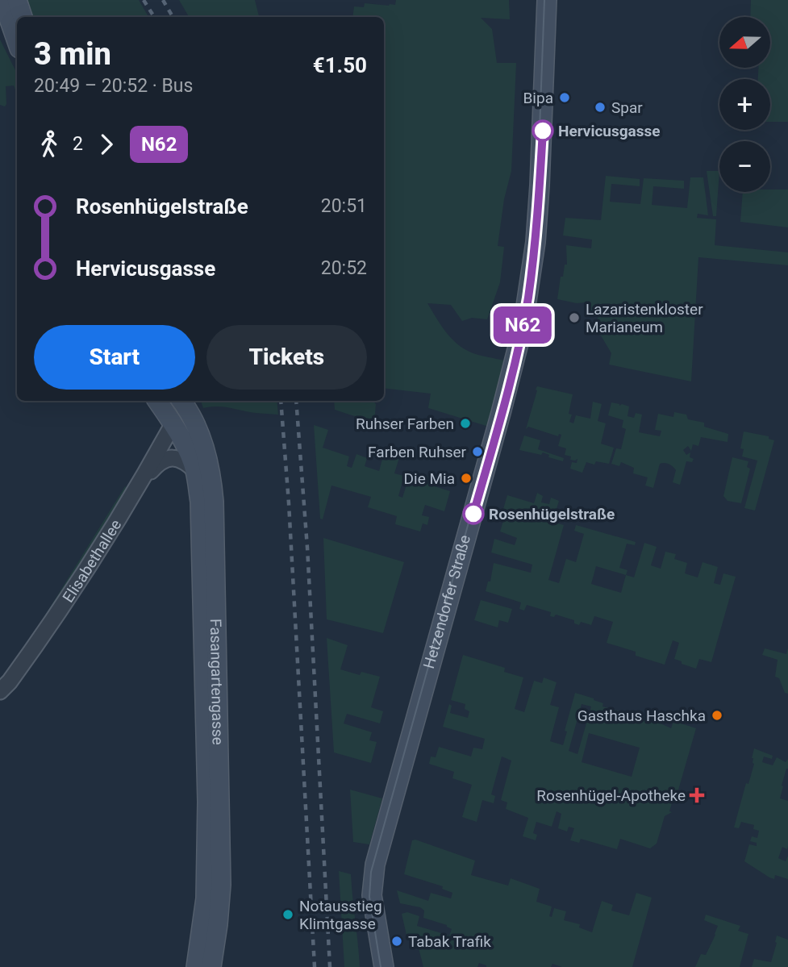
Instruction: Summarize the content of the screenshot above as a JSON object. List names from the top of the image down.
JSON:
{
  "streets": {
    "main road": ["Hetzendorfer Straße", "Fasangartengasse"],
    "street": ["Elisabethallee"]
  },
  "crossings": [
    ["Elisabethallee", "Fasangartengasse"]
  ],
  "places": {
    "other": [
      "Bipa",
      "Spar",
      "Hervicusgasse",
      "Lazaristenkloster Marianeum",
      "Ruhser Farben",
      "Farben Ruhser",
      "Die Mia",
      "Rosenhügelstraße",
      "Gasthaus Haschka",
      "Notausstieg Klimtgasse",
      "Tabak Trafik"
    ],
    "health": ["Rosenhügel-Apotheke"]
  },
  "lines": ["bus line N62"],
  "north": "left",
  "page": {
    "on_map": "N62",
    "map_buttons": ["+", "−"],
    "heading": ["3 min", "20:49 – 20:52 · Bus", "€1.50"],
    "legs": ["2", "N62"],
    "list": [
      {
        "name": "Rosenhügelstraße",
        "value": "20:51"
      },
      {
        "name": "Hervicusgasse",
        "value": "20:52"
      }
    ],
    "buttons": ["Start", "Tickets"]
  }
}
